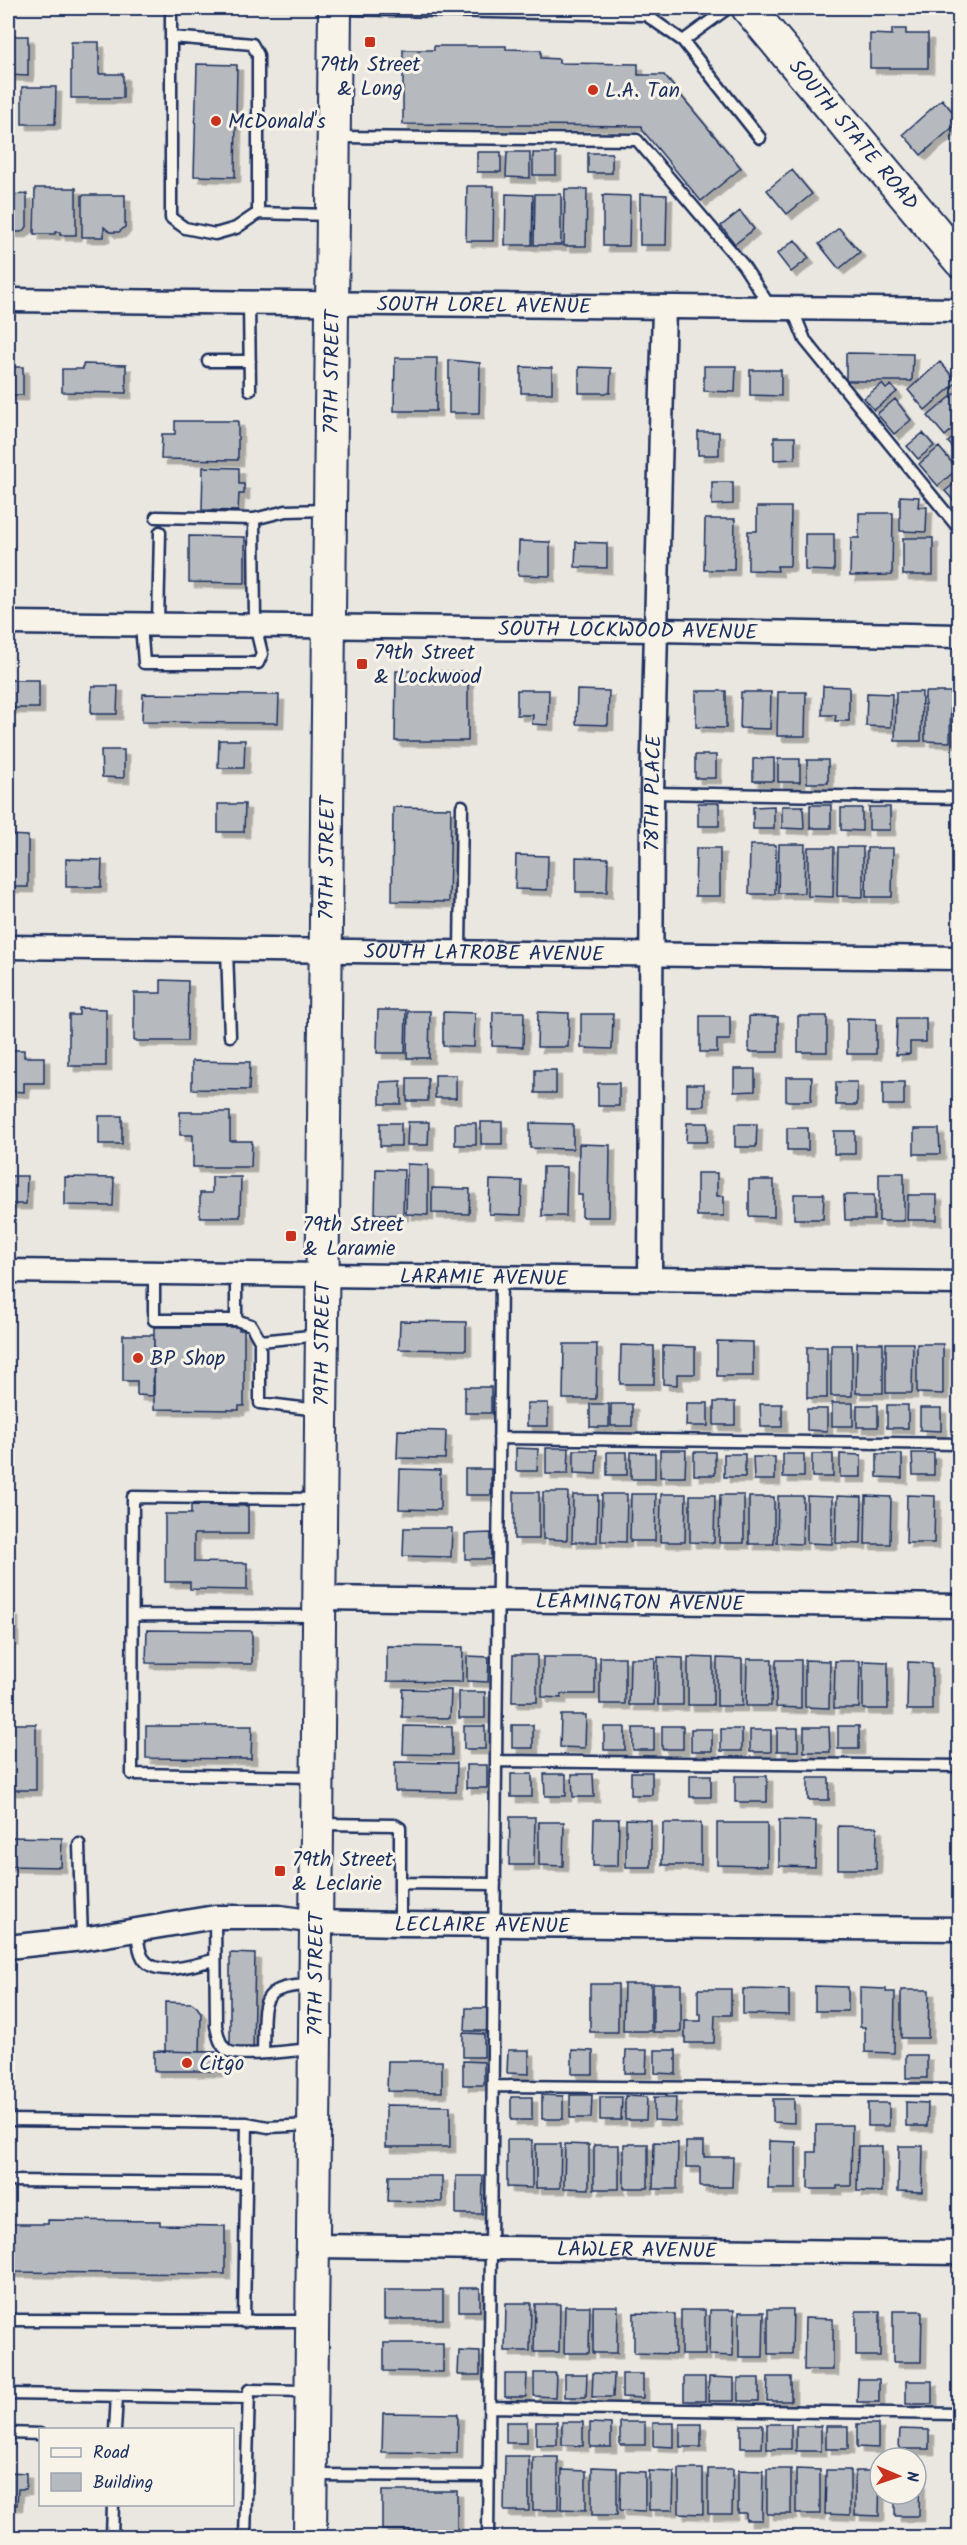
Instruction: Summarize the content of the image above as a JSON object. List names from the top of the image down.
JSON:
{
  "streets": {
    "main road": ["SOUTH STATE ROAD", "79TH STREET"],
    "street": [
      "SOUTH LOREL AVENUE",
      "SOUTH LOCKWOOD AVENUE",
      "78TH PLACE",
      "SOUTH LATROBE AVENUE",
      "LARAMIE AVENUE",
      "LEAMINGTON AVENUE",
      "LECLAIRE AVENUE",
      "LAWLER AVENUE"
    ]
  },
  "crossings": [
    ["SOUTH LOREL AVENUE", "79TH STREET"],
    ["SOUTH LOREL AVENUE", "78TH PLACE"],
    ["79TH STREET", "SOUTH LOCKWOOD AVENUE"],
    ["79TH STREET", "SOUTH LATROBE AVENUE"],
    ["79TH STREET", "LARAMIE AVENUE"],
    ["79TH STREET", "LEAMINGTON AVENUE"],
    ["79TH STREET", "LECLAIRE AVENUE"],
    ["79TH STREET", "LAWLER AVENUE"],
    ["SOUTH LOCKWOOD AVENUE", "78TH PLACE"],
    ["78TH PLACE", "SOUTH LATROBE AVENUE"],
    ["78TH PLACE", "LARAMIE AVENUE"]
  ],
  "places": {
    "transit": [
      "79th Street & Long",
      "79th Street & Lockwood",
      "79th Street & Laramie",
      "79th Street & Leclarie"
    ],
    "other": [
      "L.A. Tan",
      "McDonald's",
      "BP Shop",
      "Citgo"
    ]
  },
  "legend": ["Road", "Building"],
  "north": "right"
}
